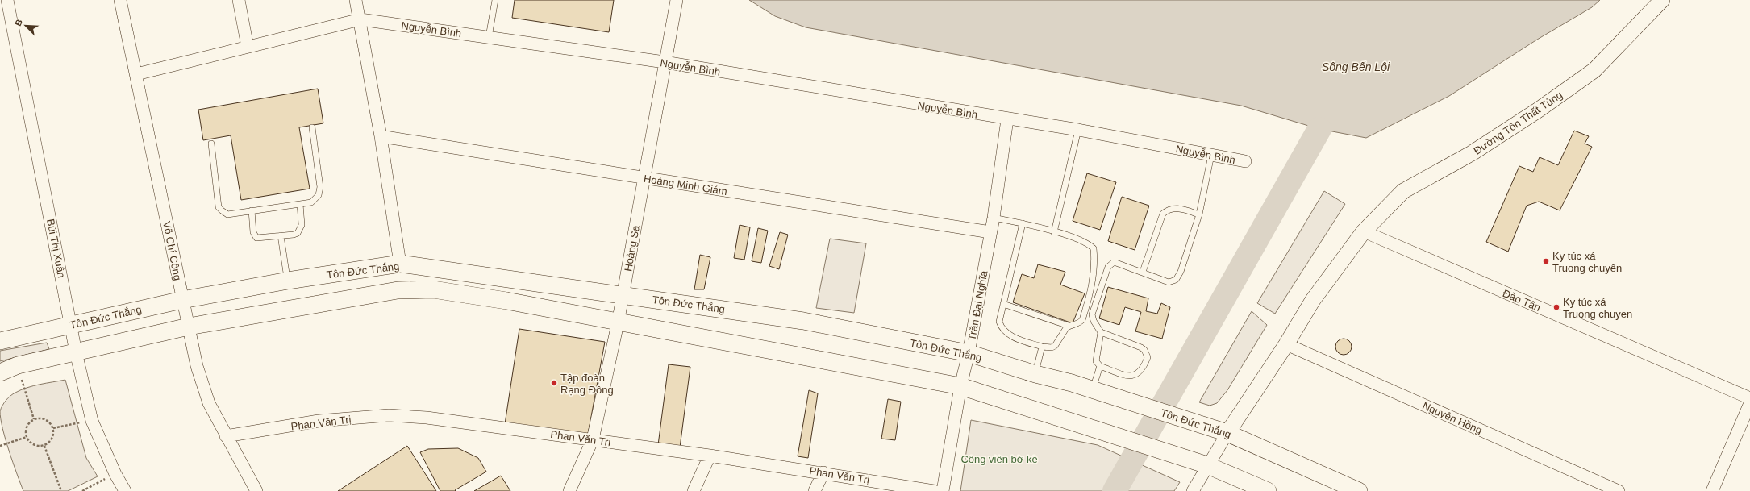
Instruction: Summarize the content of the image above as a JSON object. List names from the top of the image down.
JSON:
{
  "streets": {
    "main road": ["Tôn Đức Thắng"],
    "street": [
      "Nguyễn Bình",
      "Đường Tôn Thất Tùng",
      "Hoàng Minh Giám",
      "Bùi Thị Xuân",
      "Hoàng Sa",
      "Võ Chí Công",
      "Đào Tấn",
      "Trần Đại Nghĩa",
      "Nguyên Hồng",
      "Phan Văn Trị"
    ]
  },
  "crossings": [
    ["Nguyễn Bình", "Hoàng Sa"],
    ["Nguyễn Bình", "Võ Chí Công"],
    ["Nguyễn Bình", "Trần Đại Nghĩa"],
    ["Đường Tôn Thất Tùng", "Tôn Đức Thắng"],
    ["Đường Tôn Thất Tùng", "Đào Tấn"],
    ["Đường Tôn Thất Tùng", "Nguyên Hồng"],
    ["Hoàng Minh Giám", "Hoàng Sa"],
    ["Hoàng Minh Giám", "Trần Đại Nghĩa"],
    ["Bùi Thị Xuân", "Tôn Đức Thắng"],
    ["Hoàng Sa", "Tôn Đức Thắng"],
    ["Hoàng Sa", "Phan Văn Trị"],
    ["Võ Chí Công", "Tôn Đức Thắng"],
    ["Võ Chí Công", "Phan Văn Trị"],
    ["Tôn Đức Thắng", "Trần Đại Nghĩa"]
  ],
  "water": ["Sông Bến Lội"],
  "parks": ["Công viên bờ kè"],
  "places": ["Ky túc xá Truong chuyên", "Ky túc xá Truong chuyen", "Tập đoàn Rạng Đông"],
  "north": "top left"
}
